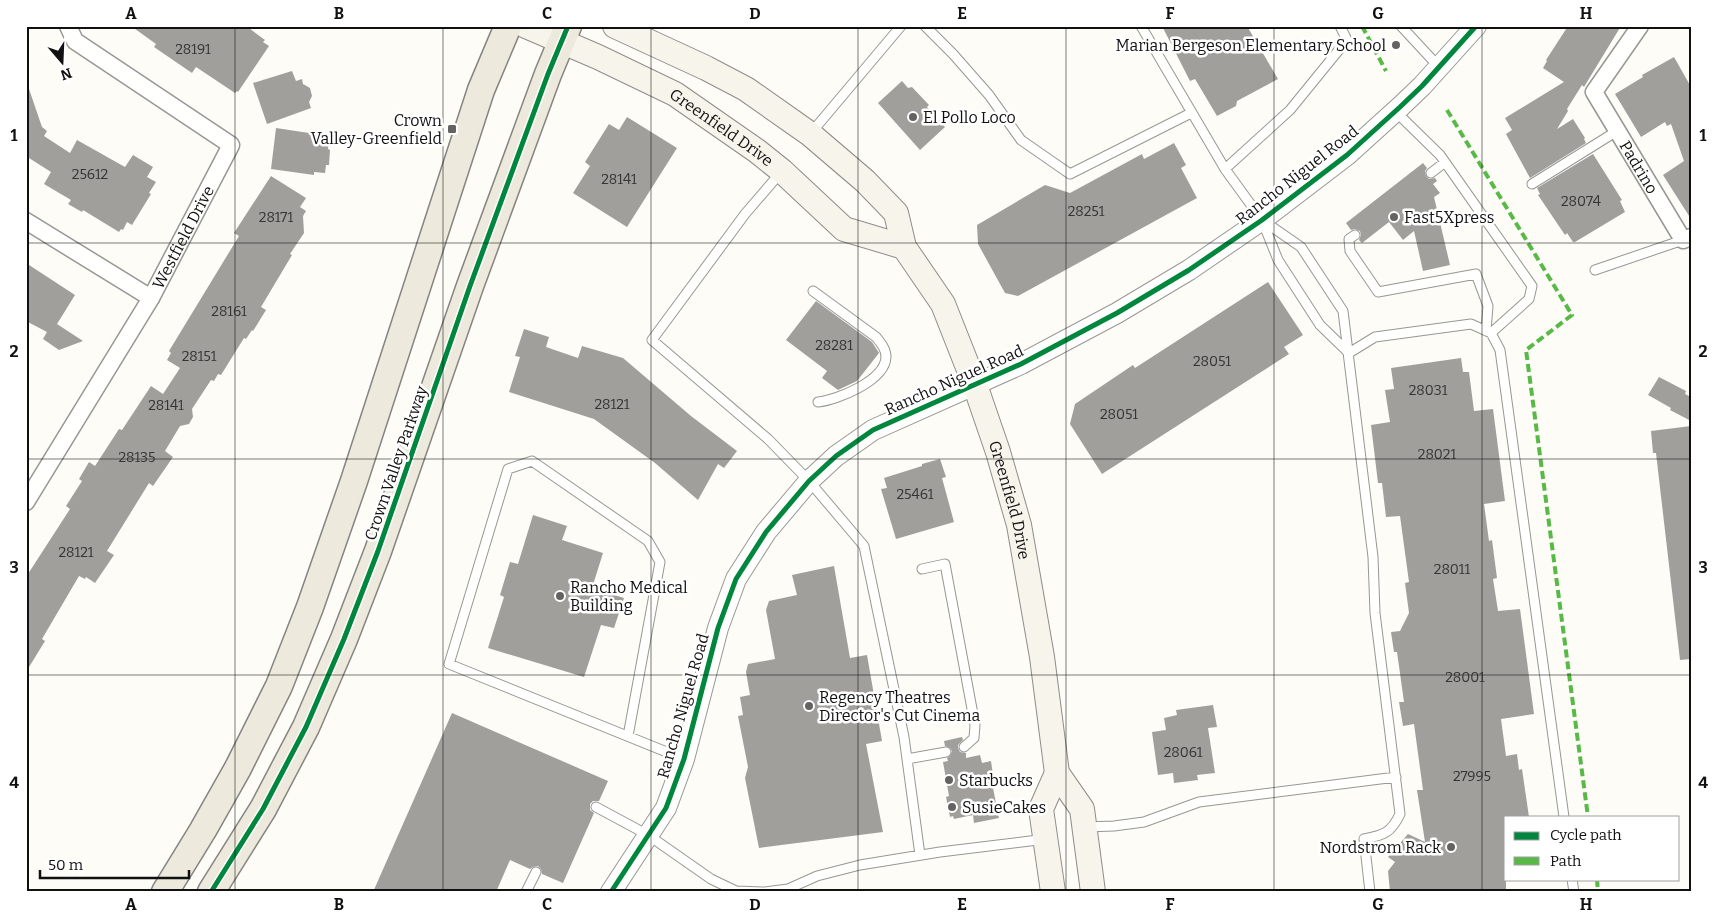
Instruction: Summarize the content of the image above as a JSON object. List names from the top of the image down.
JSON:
{
  "streets": {
    "main road": ["Greenfield Drive", "Crown Valley Parkway"],
    "street": ["Padrino", "Rancho Niguel Road", "Westfield Drive"]
  },
  "crossings": [
    ["Greenfield Drive", "Rancho Niguel Road"],
    ["Greenfield Drive", "Crown Valley Parkway"]
  ],
  "places": {
    "other": [
      "Marian Bergeson Elementary School",
      "El Pollo Loco",
      "Fast5Xpress",
      "Rancho Medical Building",
      "Regency Theatres Director's Cut Cinema",
      "Starbucks",
      "SusieCakes",
      "Nordstrom Rack"
    ],
    "transit": ["Crown Valley-Greenfield"]
  },
  "house_numbers": [
    "28191",
    "25612",
    "28141",
    "28074",
    "28251",
    "28171",
    "28161",
    "28281",
    "28151",
    "28051",
    "28031",
    "28121",
    "28141",
    "28051",
    "28021",
    "28135",
    "25461",
    "28121",
    "28011",
    "28001",
    "28061",
    "27995"
  ],
  "legend": ["Cycle path", "Path"],
  "scale_bar": "50 m",
  "north": "bottom",
  "grid": {
    "columns": [
      "A",
      "B",
      "C",
      "D",
      "E",
      "F",
      "G",
      "H"
    ],
    "rows": [
      "1",
      "2",
      "3",
      "4"
    ]
  }
}
